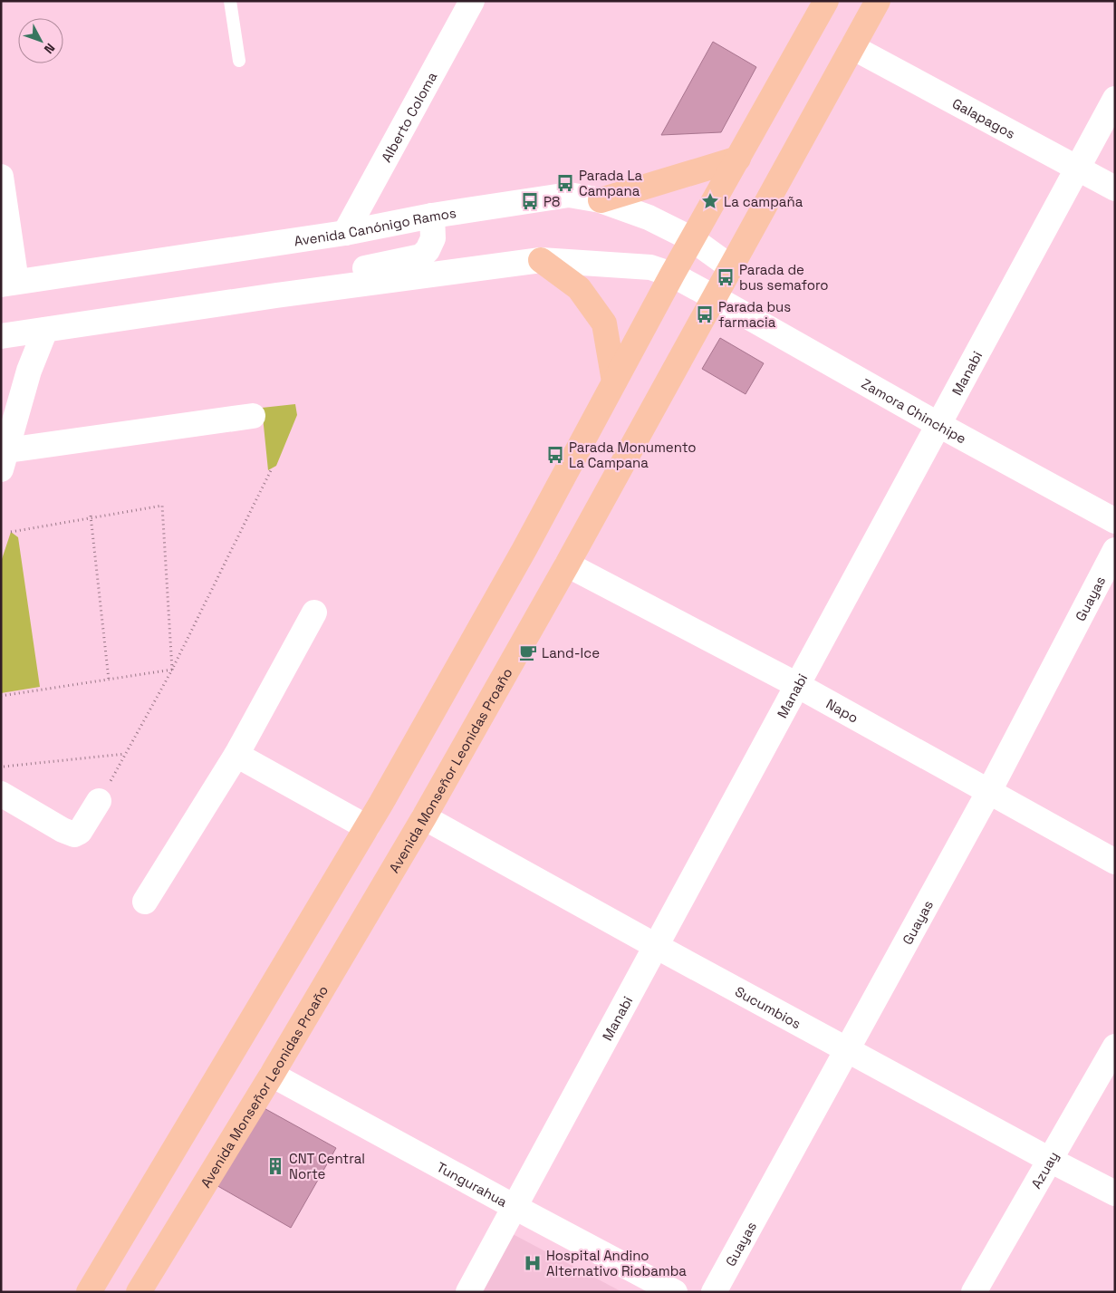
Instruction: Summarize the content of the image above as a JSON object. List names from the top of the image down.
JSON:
{
  "streets": {
    "highway": ["Avenida Monseñor Leonidas Proaño"],
    "street": [
      "Alberto Coloma",
      "Galapagos",
      "Avenida Canónigo Ramos",
      "Manabi",
      "Zamora Chinchipe",
      "Guayas",
      "Napo",
      "Sucumbios",
      "Azuay",
      "Tungurahua"
    ]
  },
  "crossings": [
    ["Alberto Coloma", "Avenida Canónigo Ramos"],
    ["Galapagos", "Manabi"],
    ["Galapagos", "Avenida Monseñor Leonidas Proaño"],
    ["Avenida Canónigo Ramos", "Avenida Monseñor Leonidas Proaño"],
    ["Manabi", "Zamora Chinchipe"],
    ["Manabi", "Napo"],
    ["Manabi", "Sucumbios"],
    ["Manabi", "Tungurahua"],
    ["Zamora Chinchipe", "Avenida Monseñor Leonidas Proaño"],
    ["Guayas", "Napo"],
    ["Guayas", "Sucumbios"],
    ["Napo", "Avenida Monseñor Leonidas Proaño"],
    ["Avenida Monseñor Leonidas Proaño", "Sucumbios"],
    ["Avenida Monseñor Leonidas Proaño", "Tungurahua"],
    ["Sucumbios", "Azuay"]
  ],
  "places": {
    "bus stop": [
      "Parada La Campana",
      "P8",
      "Parada de bus semaforo",
      "Parada bus farmacia",
      "Parada Monumento La Campana"
    ],
    "place": ["La campaña"],
    "cafe": ["Land-Ice"],
    "building": ["CNT Central Norte"],
    "hospital": ["Hospital Andino Alternativo Riobamba"]
  },
  "north": "bottom right"
}
